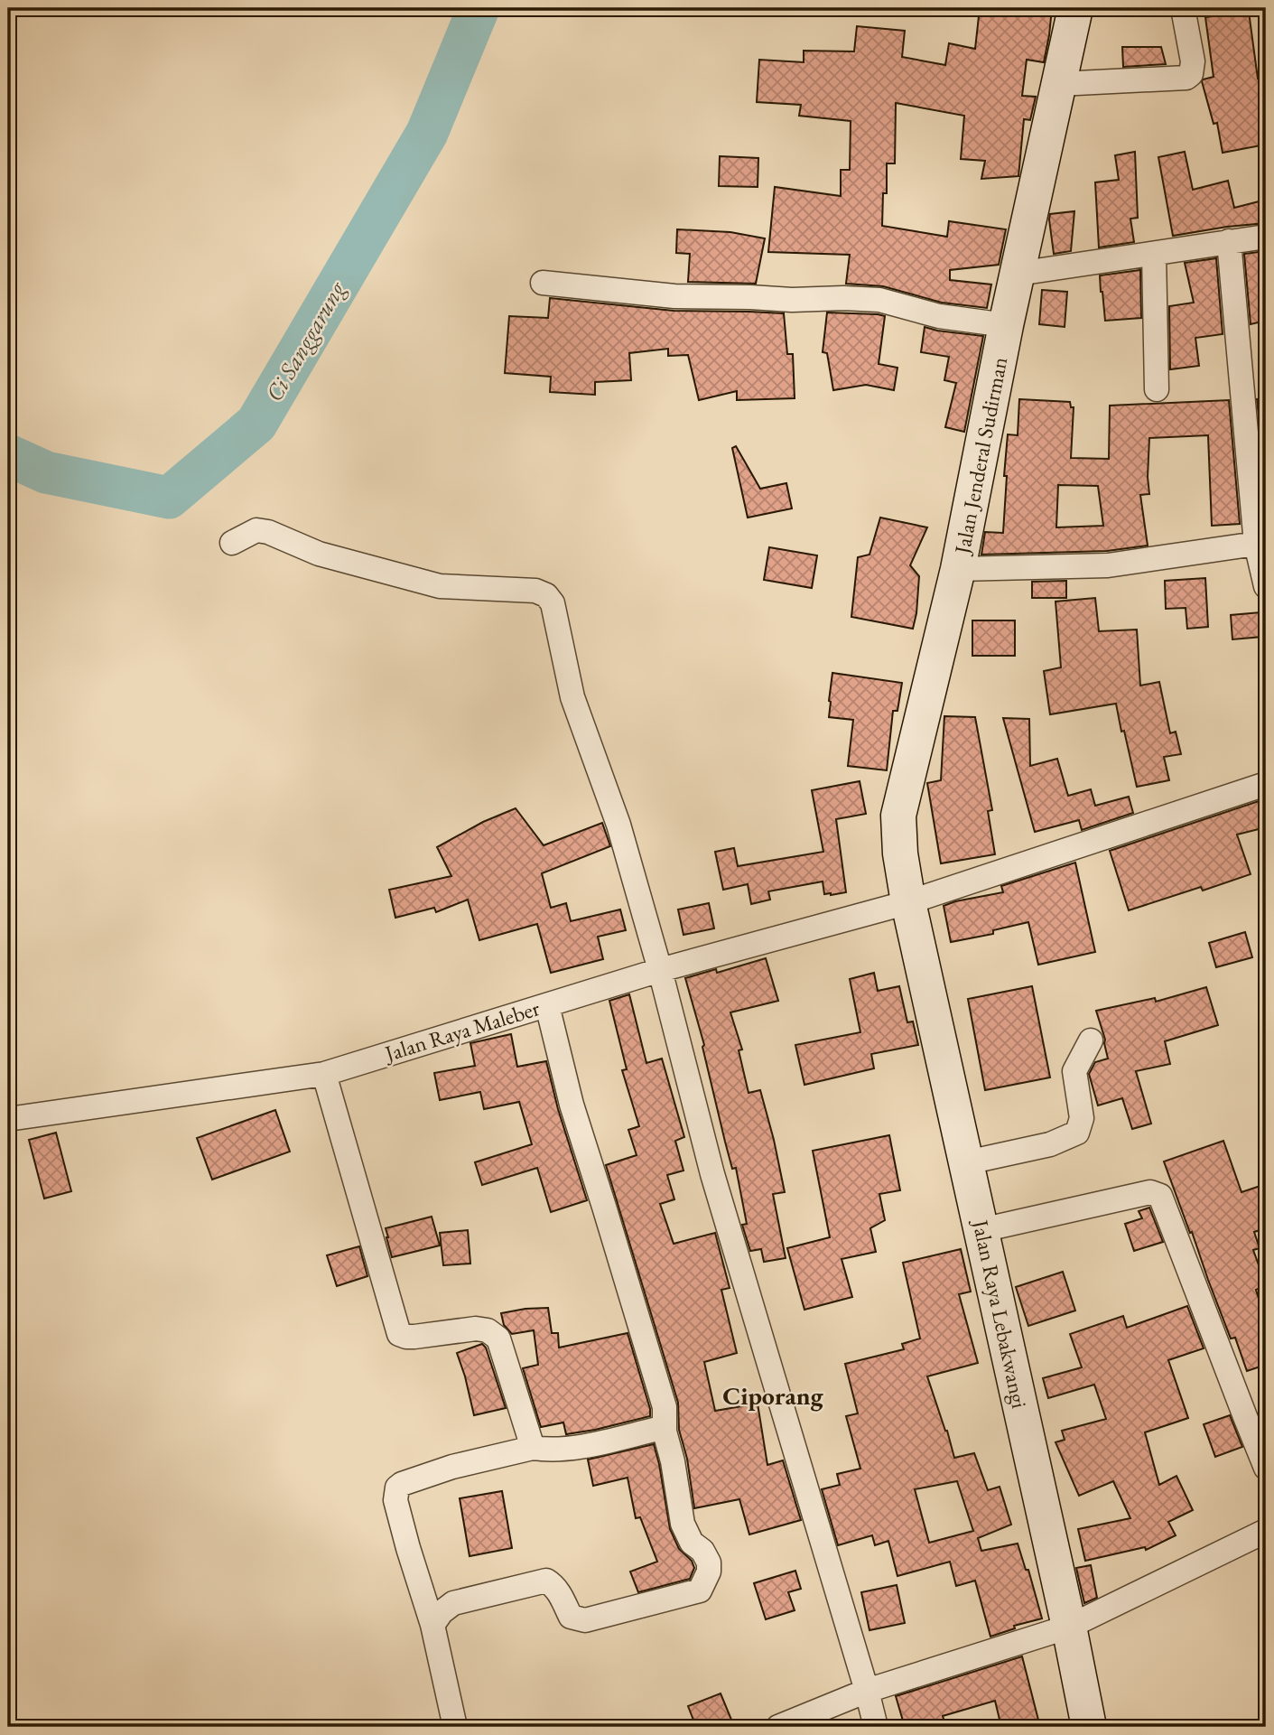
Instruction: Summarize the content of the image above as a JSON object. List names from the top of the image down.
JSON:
{
  "streets": {
    "main road": ["Jalan Jenderal Sudirman", "Jalan Raya Lebakwangi"],
    "street": ["Jalan Raya Maleber"]
  },
  "crossings": [
    ["Jalan Jenderal Sudirman", "Jalan Raya Maleber"],
    ["Jalan Jenderal Sudirman", "Jalan Raya Lebakwangi"],
    ["Jalan Raya Maleber", "Jalan Raya Lebakwangi"]
  ],
  "districts": ["Ciporang"],
  "water": ["Ci Sanggarung"]
}
